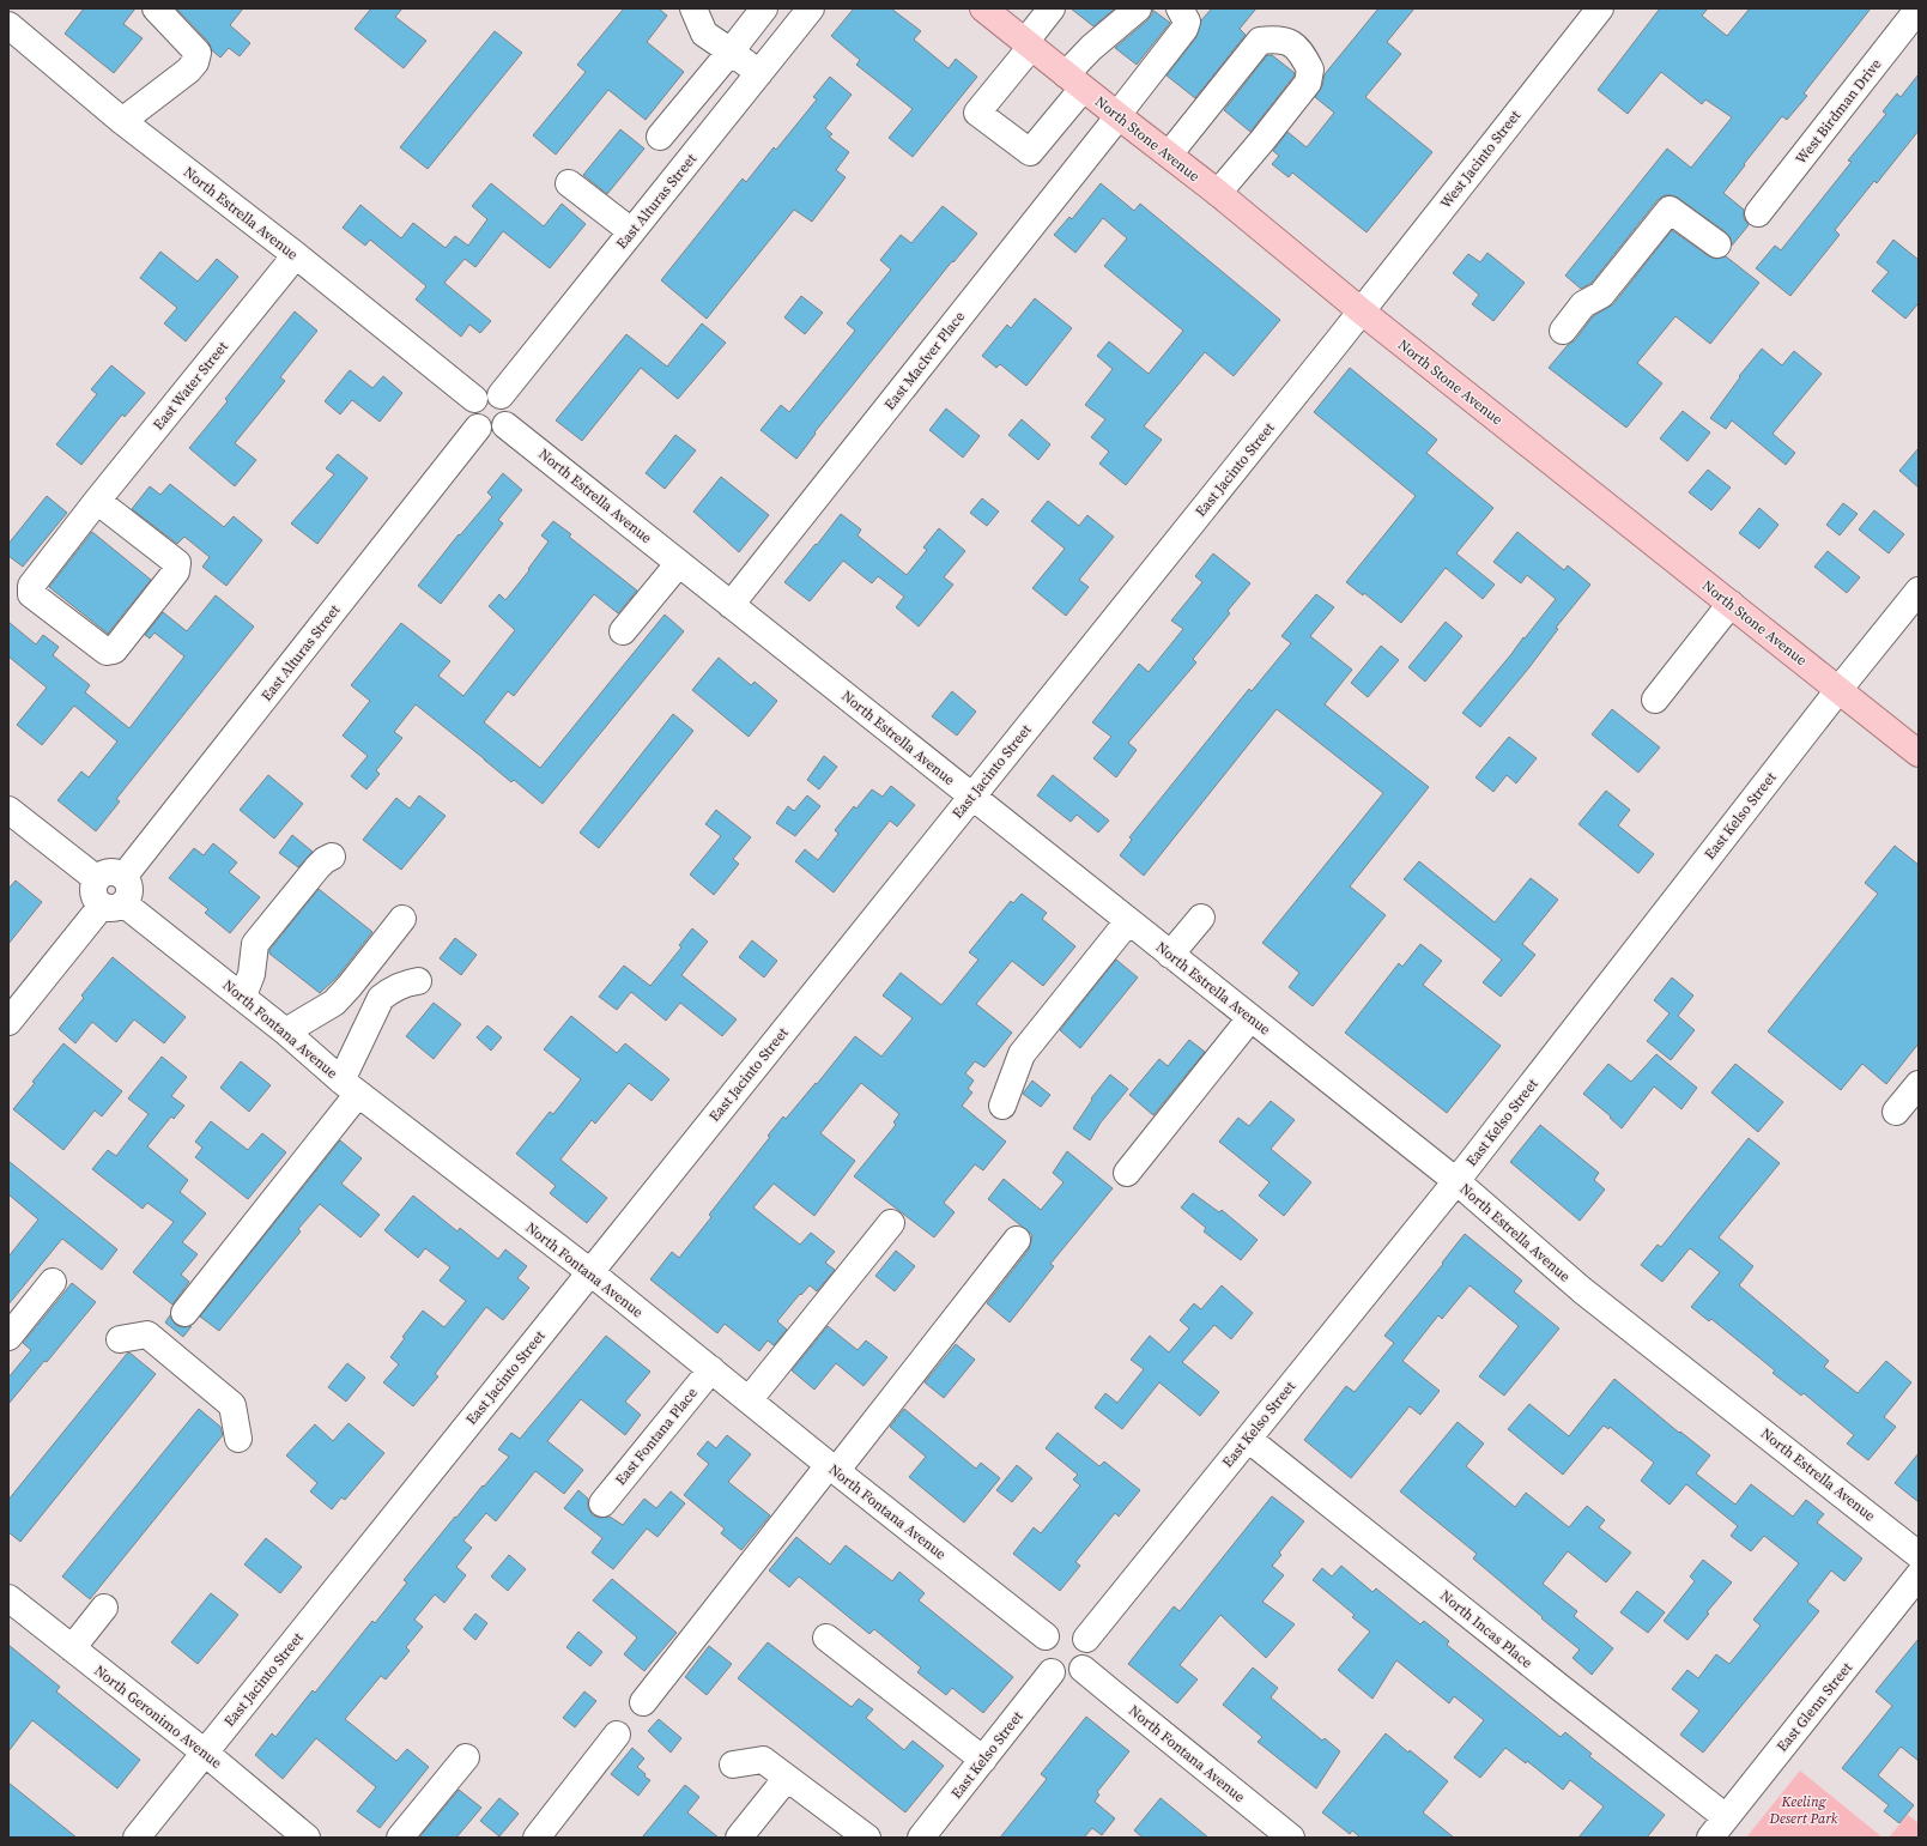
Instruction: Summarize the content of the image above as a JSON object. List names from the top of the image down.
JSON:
{
  "streets": {
    "main road": ["North Stone Avenue"],
    "street": [
      "West Birdman Drive",
      "West Jacinto Street",
      "East Alturas Street",
      "North Estrella Avenue",
      "East MacIver Place",
      "East Water Street",
      "East Jacinto Street",
      "East Kelso Street",
      "North Fontana Avenue",
      "East Fontana Place",
      "North Incas Place",
      "East Glenn Street",
      "North Geronimo Avenue"
    ]
  },
  "crossings": [
    ["North Stone Avenue", "West Jacinto Street"],
    ["North Stone Avenue", "East MacIver Place"],
    ["North Stone Avenue", "East Jacinto Street"],
    ["North Stone Avenue", "East Kelso Street"],
    ["West Jacinto Street", "East Jacinto Street"],
    ["East Alturas Street", "North Estrella Avenue"],
    ["East Alturas Street", "North Fontana Avenue"],
    ["North Estrella Avenue", "East MacIver Place"],
    ["North Estrella Avenue", "East Water Street"],
    ["North Estrella Avenue", "East Jacinto Street"],
    ["North Estrella Avenue", "East Kelso Street"],
    ["East Jacinto Street", "North Fontana Avenue"],
    ["East Jacinto Street", "North Geronimo Avenue"],
    ["East Kelso Street", "North Fontana Avenue"],
    ["East Kelso Street", "North Incas Place"],
    ["North Fontana Avenue", "East Fontana Place"],
    ["North Incas Place", "East Glenn Street"]
  ],
  "parks": ["Keeling Desert Park"]
}
